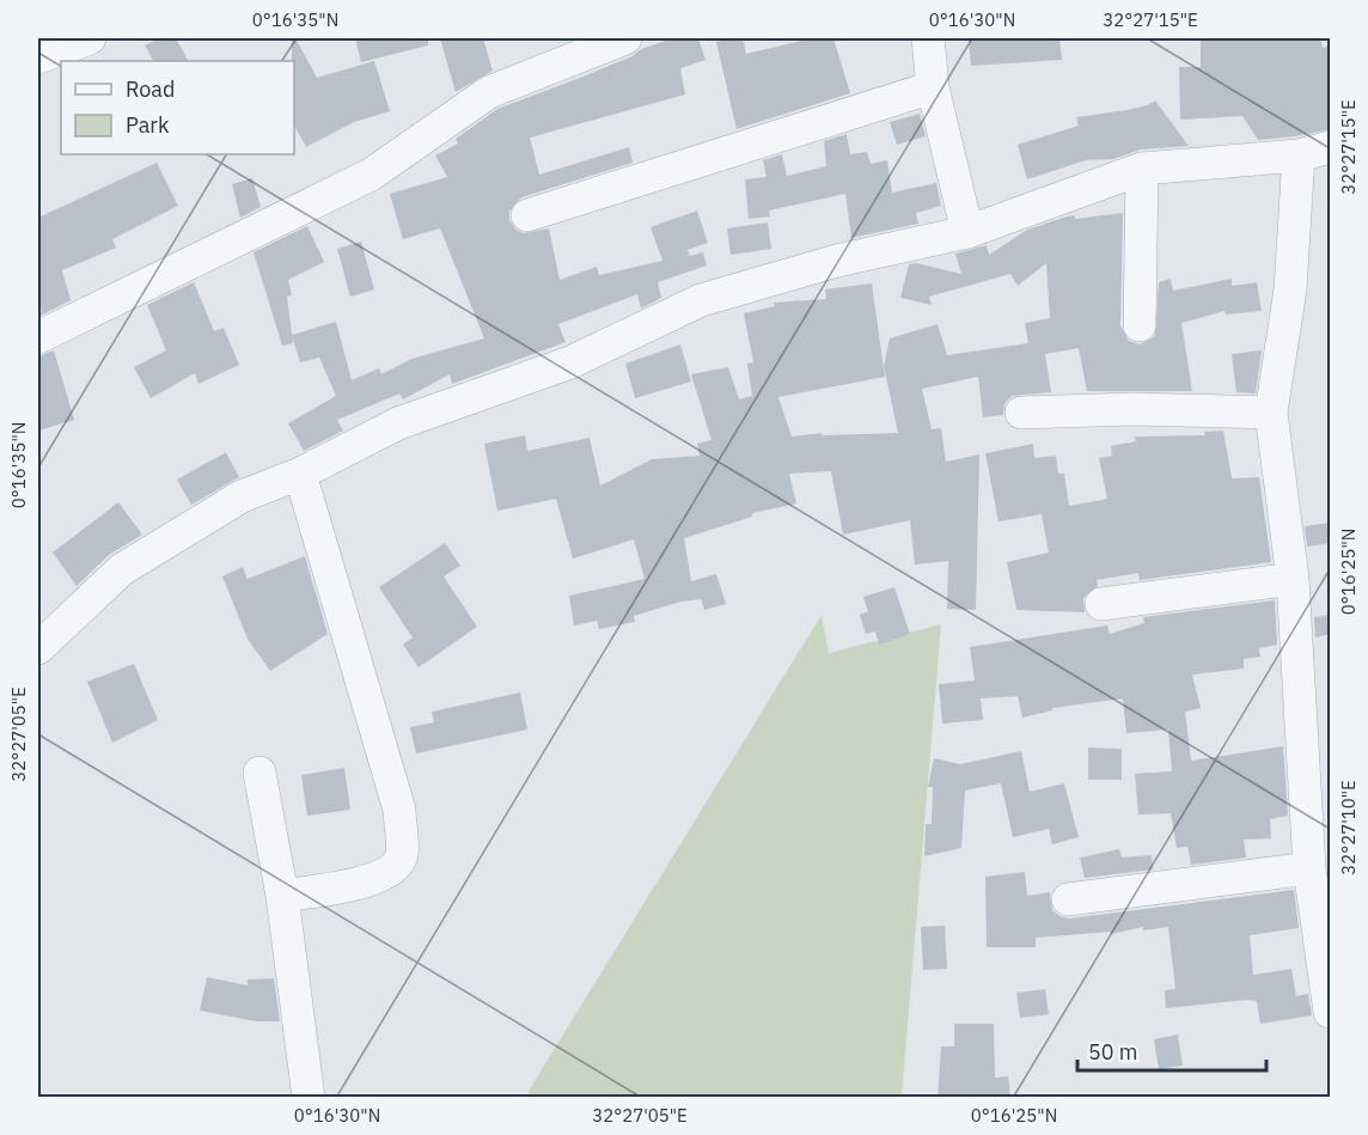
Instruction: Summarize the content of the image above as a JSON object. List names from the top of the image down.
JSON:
{
  "legend": ["Road", "Park"],
  "scale_bar": "50 m",
  "coordinates": [
    "0°16'35\"N",
    "0°16'30\"N",
    "32°27'15\"E",
    "0°16'25\"N",
    "32°27'05\"E",
    "32°27'10\"E"
  ]
}
